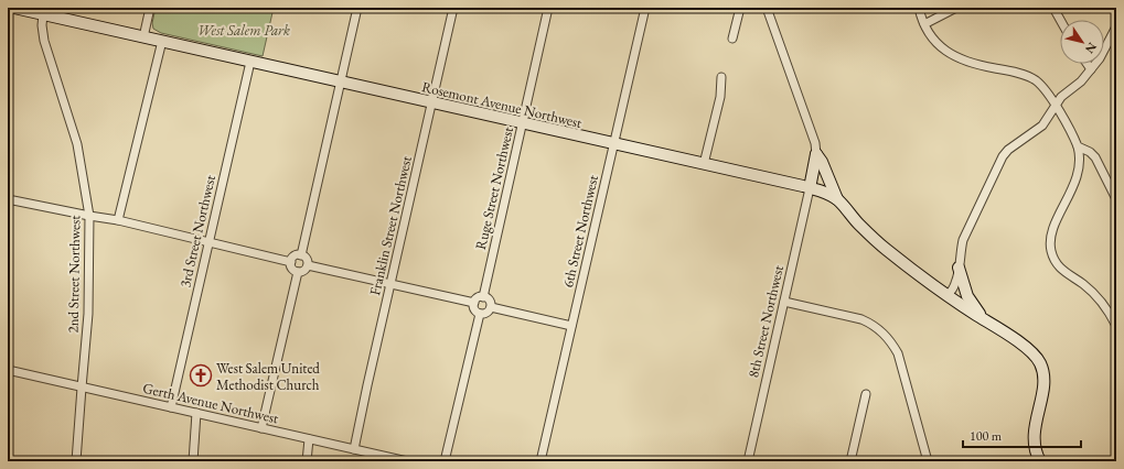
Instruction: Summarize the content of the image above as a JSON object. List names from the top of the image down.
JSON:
{
  "streets": {
    "street": [
      "Rosemont Avenue Northwest",
      "Ruge Street Northwest",
      "Franklin Street Northwest",
      "3rd Street Northwest",
      "6th Street Northwest",
      "2nd Street Northwest",
      "8th Street Northwest",
      "Gerth Avenue Northwest"
    ]
  },
  "crossings": [
    ["Rosemont Avenue Northwest", "Ruge Street Northwest"],
    ["Rosemont Avenue Northwest", "Franklin Street Northwest"],
    ["Rosemont Avenue Northwest", "3rd Street Northwest"],
    ["Rosemont Avenue Northwest", "6th Street Northwest"],
    ["Rosemont Avenue Northwest", "2nd Street Northwest"],
    ["Rosemont Avenue Northwest", "8th Street Northwest"],
    ["Franklin Street Northwest", "Gerth Avenue Northwest"],
    ["3rd Street Northwest", "Gerth Avenue Northwest"],
    ["2nd Street Northwest", "Gerth Avenue Northwest"]
  ],
  "parks": ["West Salem Park"],
  "places": {
    "church": ["West Salem United Methodist Church"]
  },
  "scale_bar": "100 m",
  "north": "bottom right"
}
